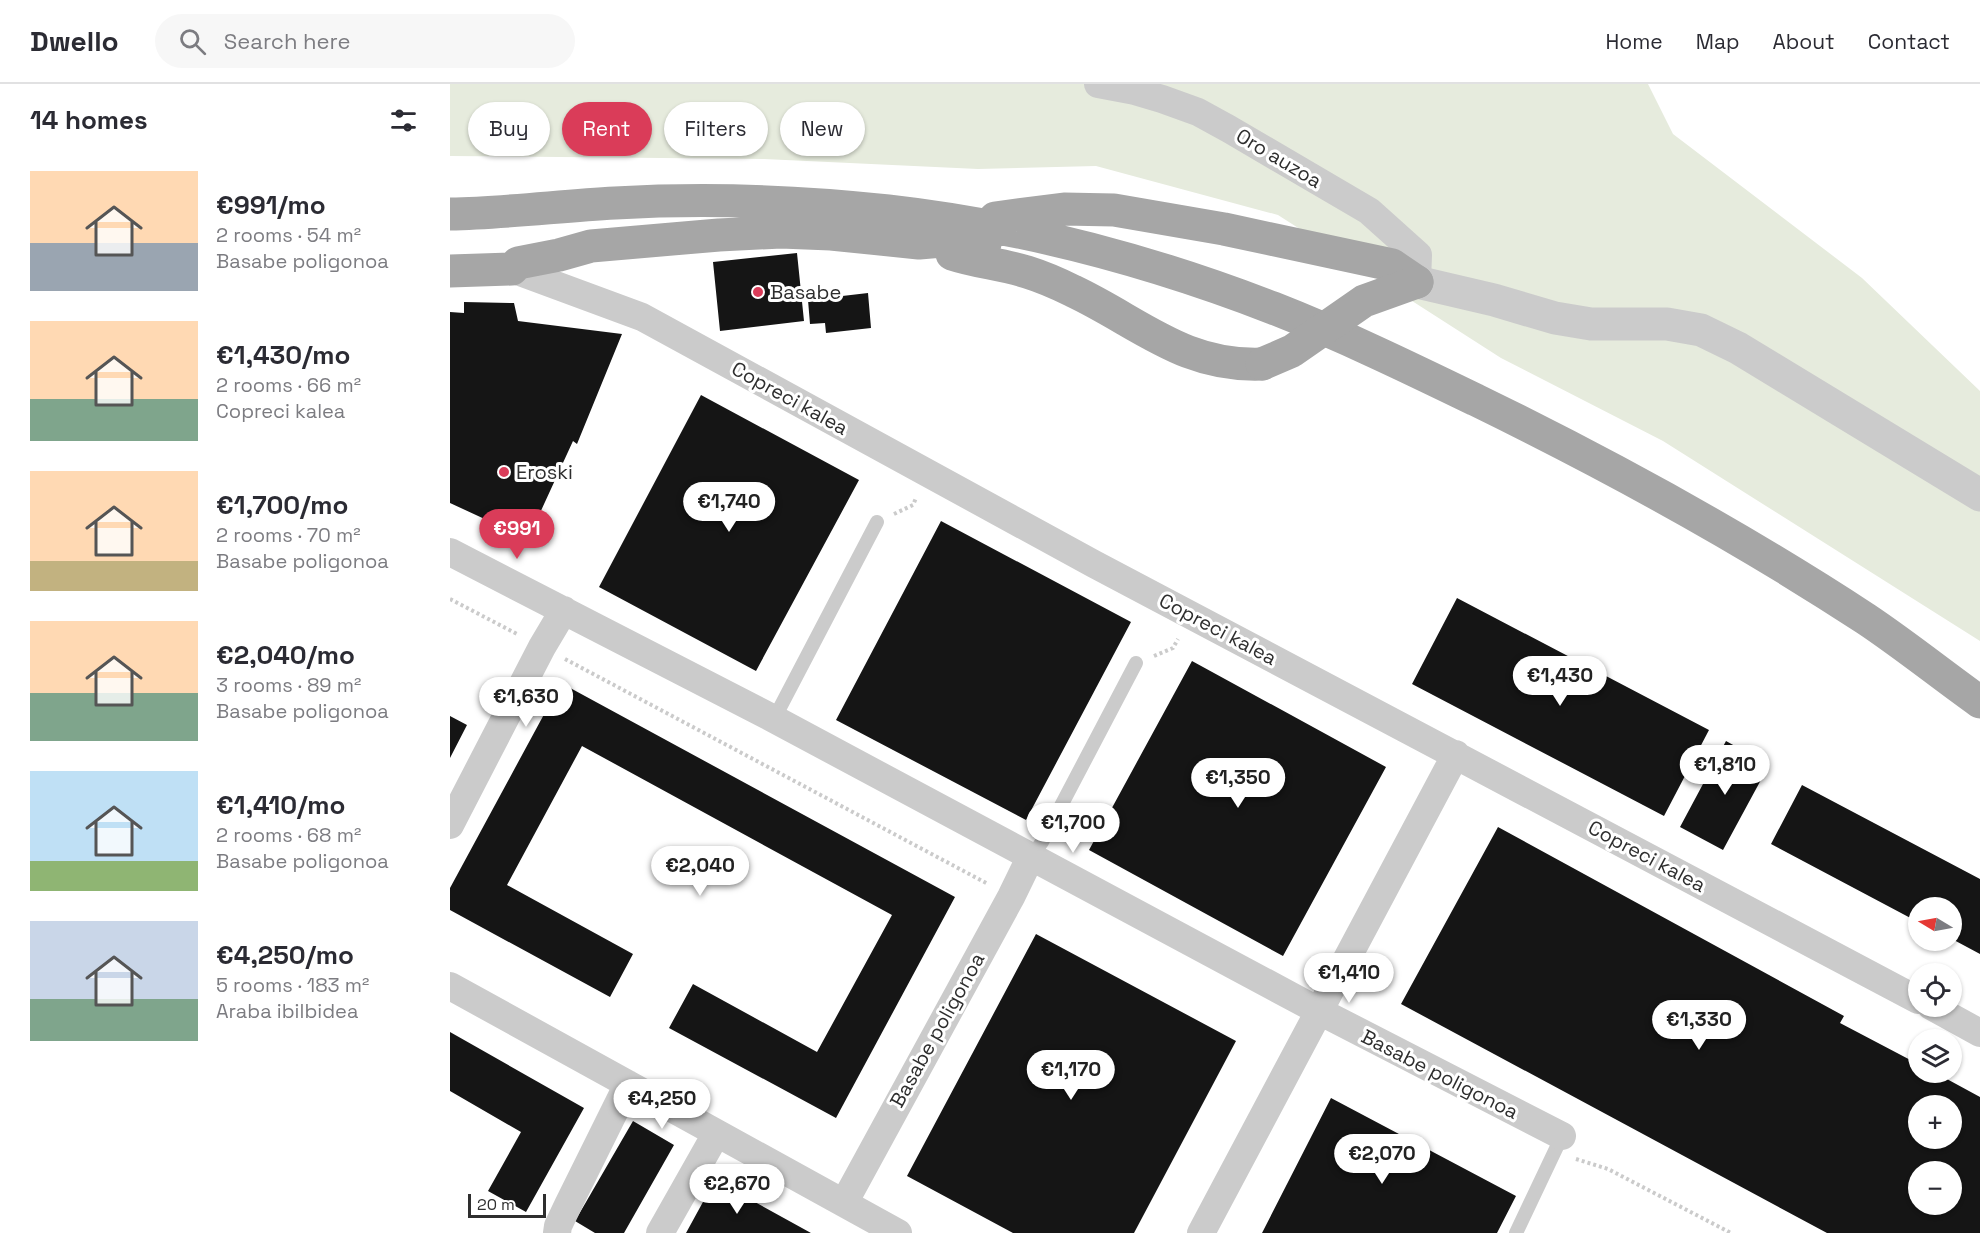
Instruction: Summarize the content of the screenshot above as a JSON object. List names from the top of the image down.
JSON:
{
  "streets": {
    "street": ["Oro auzoa", "Copreci kalea", "Basabe poligonoa"]
  },
  "places": ["Basabe", "Eroski"],
  "scale_bar": "20 m",
  "north": "left",
  "page": {
    "header": "Dwello",
    "search": "Search here",
    "nav": [
      "Home",
      "Map",
      "About",
      "Contact"
    ],
    "heading": "14 homes",
    "chip": [
      "Buy",
      "Rent",
      "Filters",
      "New"
    ],
    "list": [
      {
        "name": "€991/mo",
        "note": "2 rooms · 54 m² · Basabe poligonoa"
      },
      {
        "name": "€1,430/mo",
        "note": "2 rooms · 66 m² · Copreci kalea"
      },
      {
        "name": "€1,700/mo",
        "note": "2 rooms · 70 m² · Basabe poligonoa"
      },
      {
        "name": "€2,040/mo",
        "note": "3 rooms · 89 m² · Basabe poligonoa"
      },
      {
        "name": "€1,410/mo",
        "note": "2 rooms · 68 m² · Basabe poligonoa"
      },
      {
        "name": "€4,250/mo",
        "note": "5 rooms · 183 m² · Araba ibilbidea"
      }
    ],
    "price": [
      "€1,740",
      "€991",
      "€1,430",
      "€1,630",
      "€1,810",
      "€1,350",
      "€1,700",
      "€2,040",
      "€1,410",
      "€1,330",
      "€1,170",
      "€4,250",
      "€2,070",
      "€2,670"
    ],
    "map_buttons": ["+", "−"],
    "scale": "20 m"
  }
}
